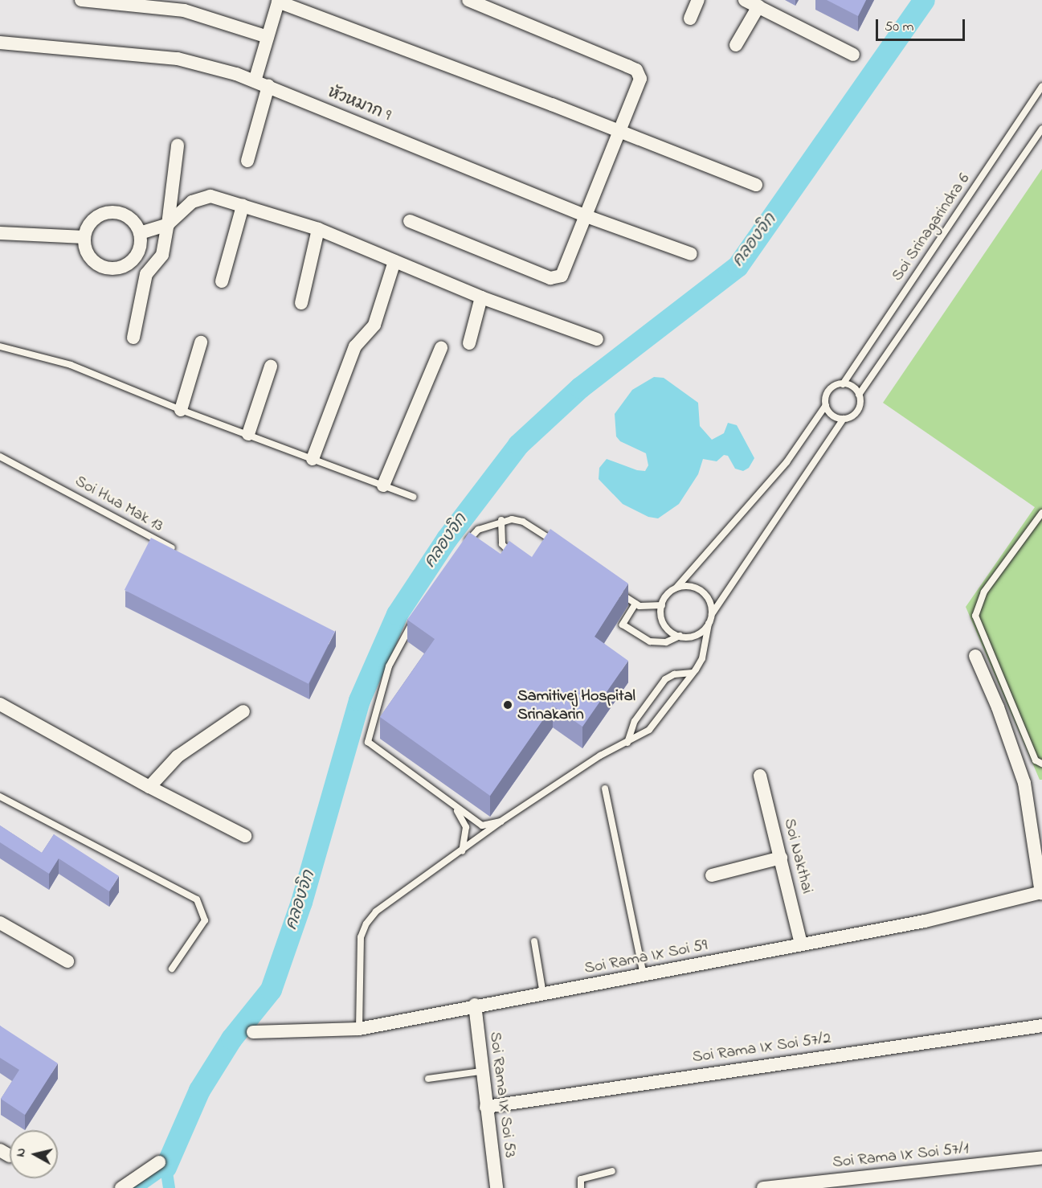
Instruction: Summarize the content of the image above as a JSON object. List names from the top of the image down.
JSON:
{
  "streets": {
    "street": [
      "หัวหมาก 9",
      "Soi Nakthai",
      "Soi Rama IX Soi 59",
      "Soi Rama IX Soi 57/2",
      "Soi Rama IX Soi 53",
      "Soi Rama IX Soi 57/1"
    ],
    "lane": ["Soi Srinagarindra 6", "Soi Hua Mak 13"]
  },
  "crossings": [
    ["Soi Nakthai", "Soi Rama IX Soi 59"],
    ["Soi Rama IX Soi 59", "Soi Rama IX Soi 53"],
    ["Soi Rama IX Soi 57/2", "Soi Rama IX Soi 53"]
  ],
  "water": ["คลองจิก"],
  "places": ["Samitivej Hospital Srinakarin"],
  "scale_bar": "50 m",
  "north": "left"
}
